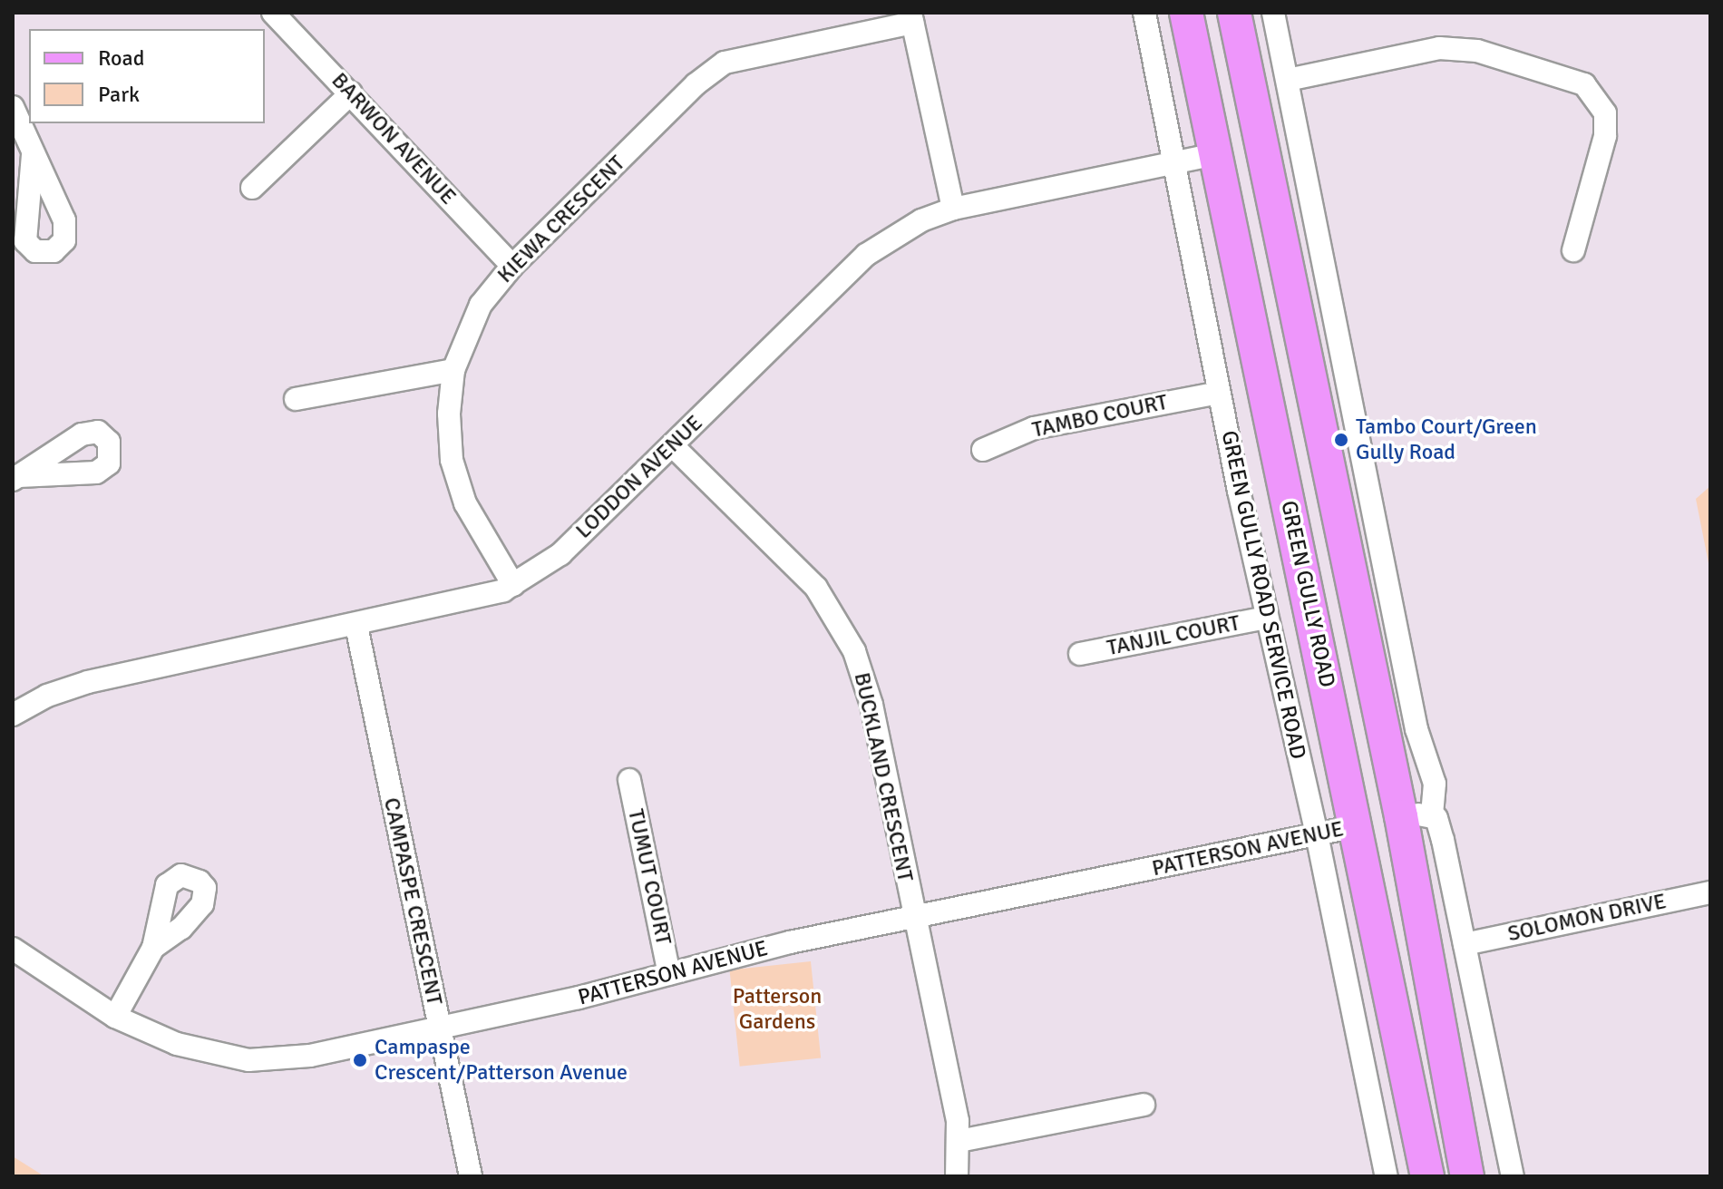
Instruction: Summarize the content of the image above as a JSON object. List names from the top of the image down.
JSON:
{
  "streets": {
    "main road": ["GREEN GULLY ROAD"],
    "street": [
      "BARWON AVENUE",
      "KIEWA CRESCENT",
      "TAMBO COURT",
      "LODDON AVENUE",
      "GREEN GULLY ROAD SERVICE ROAD",
      "TANJIL COURT",
      "BUCKLAND CRESCENT",
      "PATTERSON AVENUE",
      "TUMUT COURT",
      "CAMPASPE CRESCENT",
      "SOLOMON DRIVE"
    ]
  },
  "crossings": [
    ["BARWON AVENUE", "KIEWA CRESCENT"],
    ["KIEWA CRESCENT", "LODDON AVENUE"],
    ["TAMBO COURT", "GREEN GULLY ROAD SERVICE ROAD"],
    ["LODDON AVENUE", "GREEN GULLY ROAD"],
    ["LODDON AVENUE", "GREEN GULLY ROAD SERVICE ROAD"],
    ["LODDON AVENUE", "BUCKLAND CRESCENT"],
    ["LODDON AVENUE", "CAMPASPE CRESCENT"],
    ["GREEN GULLY ROAD", "PATTERSON AVENUE"],
    ["GREEN GULLY ROAD SERVICE ROAD", "TANJIL COURT"],
    ["GREEN GULLY ROAD SERVICE ROAD", "PATTERSON AVENUE"],
    ["BUCKLAND CRESCENT", "PATTERSON AVENUE"],
    ["PATTERSON AVENUE", "TUMUT COURT"],
    ["PATTERSON AVENUE", "CAMPASPE CRESCENT"]
  ],
  "parks": ["Patterson Gardens"],
  "places": ["Tambo Court/Green Gully Road", "Campaspe Crescent/Patterson Avenue"],
  "legend": ["Road", "Park"]
}
